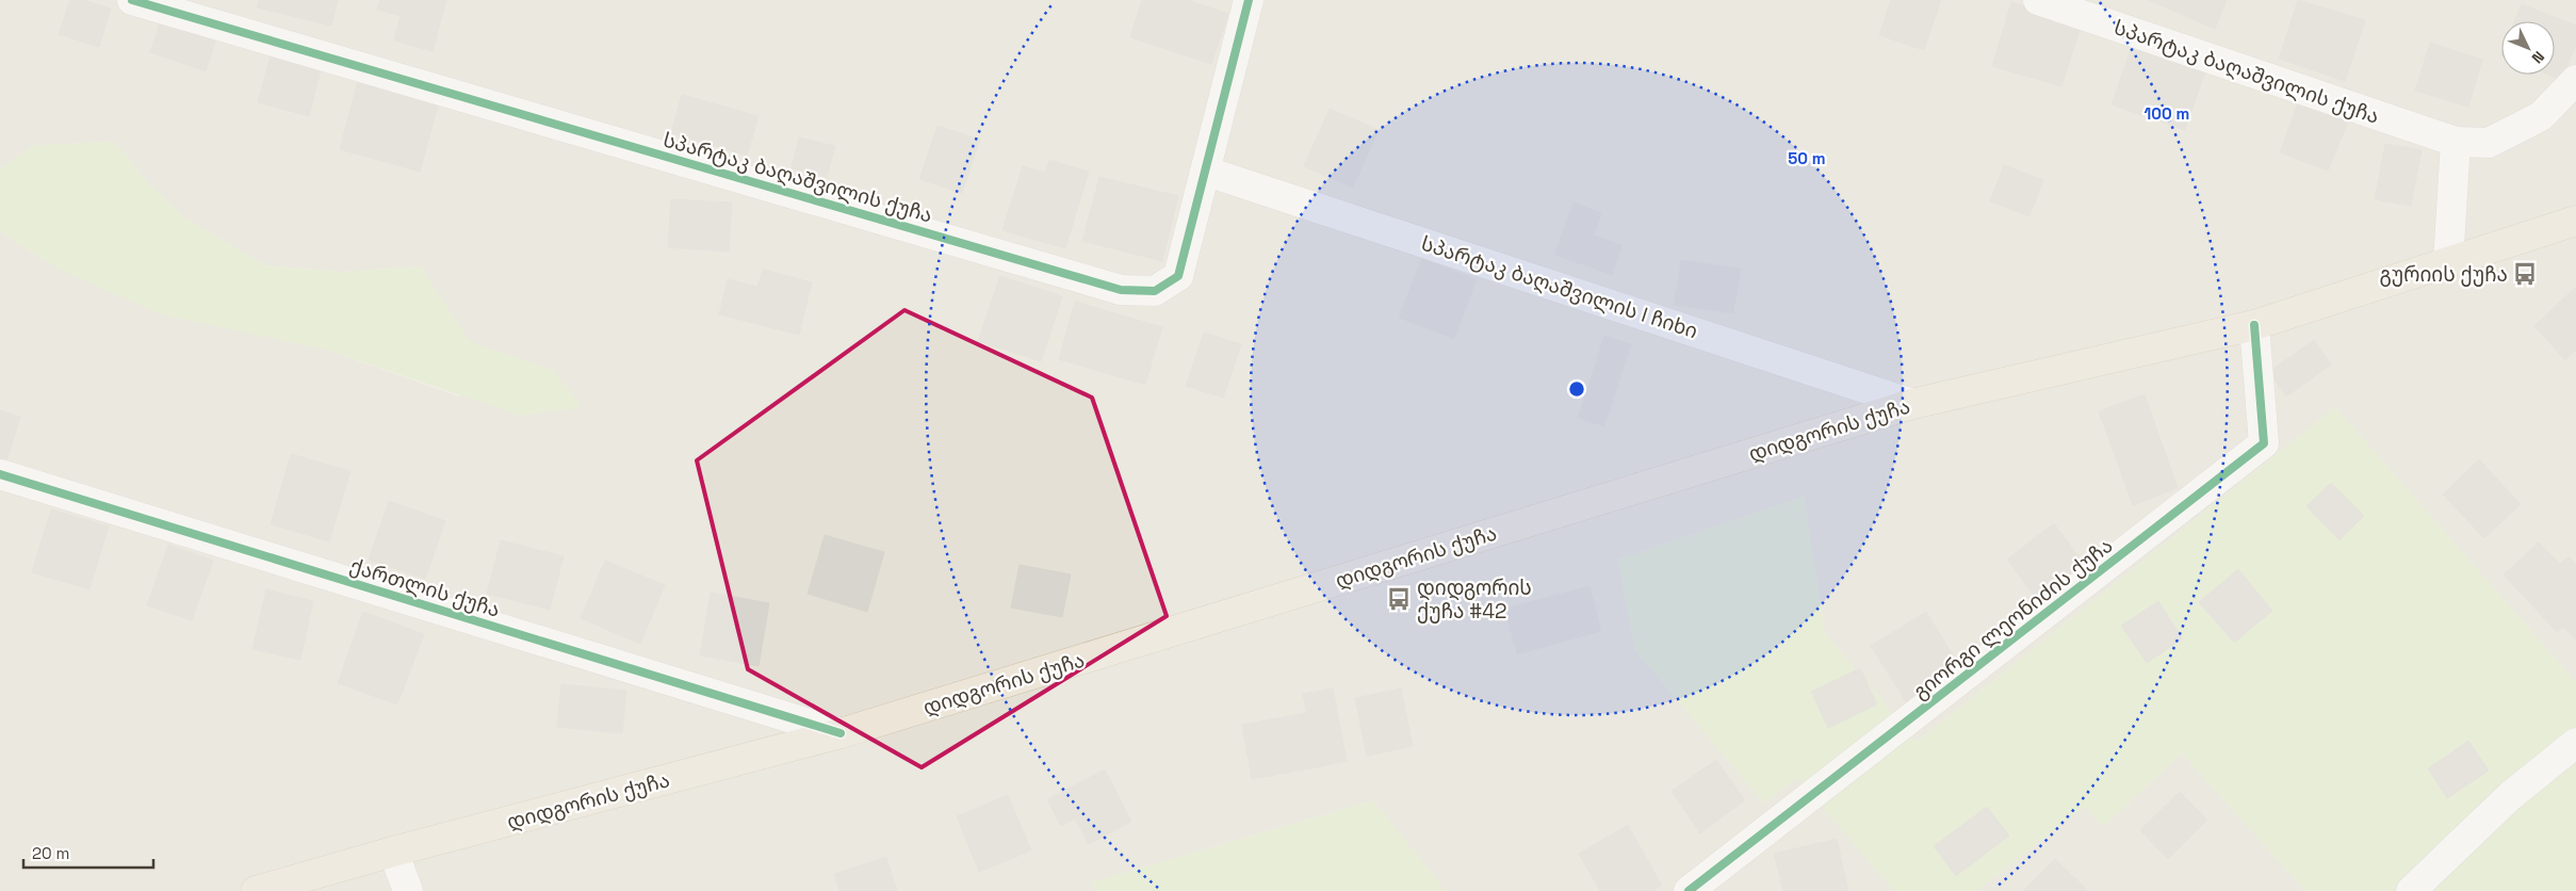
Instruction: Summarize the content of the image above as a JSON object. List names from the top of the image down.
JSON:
{
  "streets": {
    "highway": ["დიდგორის ქუჩა"],
    "street": [
      "სპარტაკ ბაღაშვილის ქუჩა",
      "სპარტაკ ბაღაშვილის I ჩიხი",
      "ქართლის ქუჩა",
      "გიორგი ლეონიძის ქუჩა"
    ]
  },
  "crossings": [
    ["სპარტაკ ბაღაშვილის ქუჩა", "სპარტაკ ბაღაშვილის I ჩიხი"],
    ["სპარტაკ ბაღაშვილის I ჩიხი", "დიდგორის ქუჩა"],
    ["დიდგორის ქუჩა", "ქართლის ქუჩა"],
    ["დიდგორის ქუჩა", "გიორგი ლეონიძის ქუჩა"]
  ],
  "places": {
    "bus stop": ["გურიის ქუჩა", "დიდგორის ქუჩა #42"]
  },
  "scale_bar": "20 m",
  "north": "bottom right",
  "rings": ["100 m", "50 m"]
}
